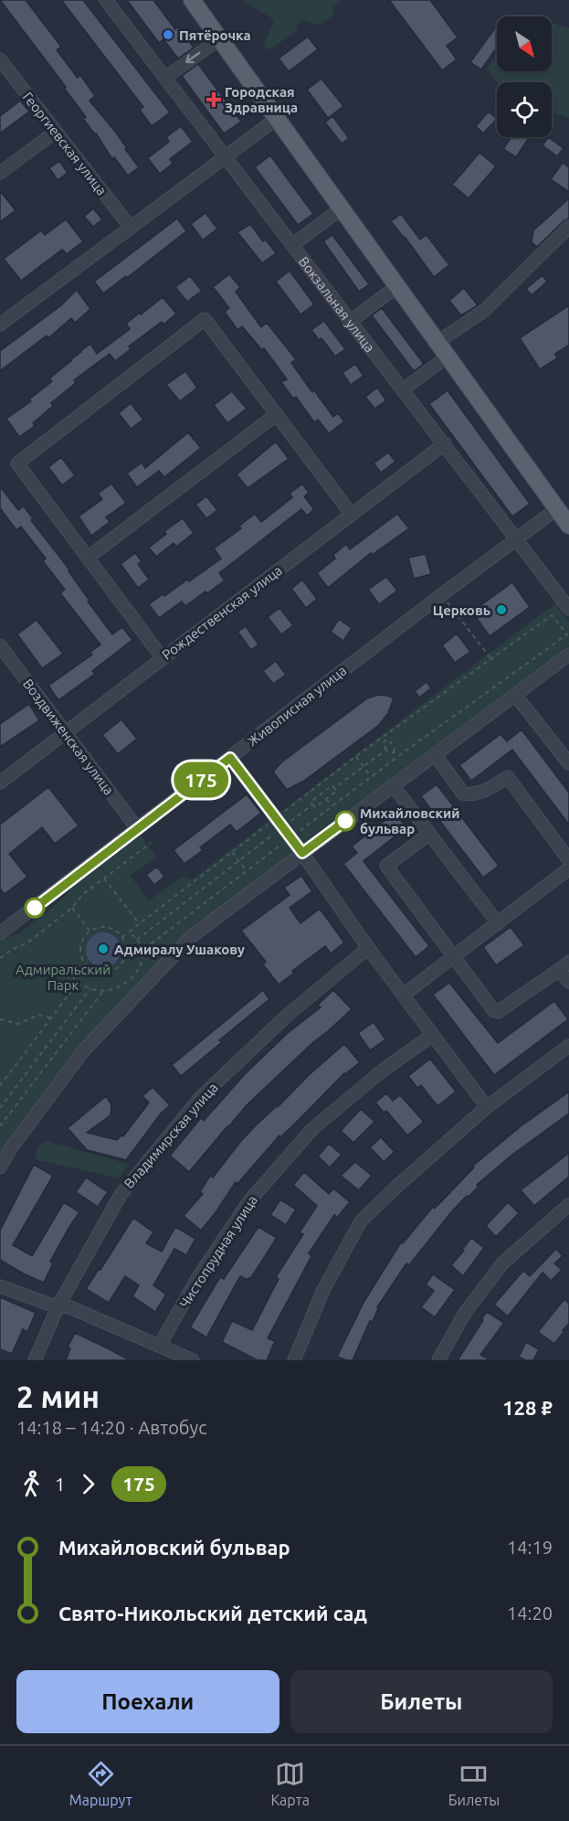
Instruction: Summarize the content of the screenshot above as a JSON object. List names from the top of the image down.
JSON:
{
  "streets": {
    "street": [
      "Георгиевская улица",
      "Вокзальная улица",
      "Рождественская улица",
      "Живописная улица",
      "Воздвиженская улица",
      "Владимирская улица",
      "Чистопрудная улица"
    ]
  },
  "crossings": [
    ["Вокзальная улица", "Рождественская улица"],
    ["Вокзальная улица", "Живописная улица"],
    ["Рождественская улица", "Воздвиженская улица"],
    ["Живописная улица", "Воздвиженская улица"]
  ],
  "parks": ["Адмиральский Парк"],
  "places": {
    "other": [
      "Пятёрочка",
      "Церковь",
      "Михайловский бульвар",
      "Адмиралу Ушакову"
    ],
    "health": ["Городская Здравница"]
  },
  "lines": ["bus line 175"],
  "north": "bottom right",
  "page": {
    "on_map": "175",
    "heading": ["2 мин", "14:18 – 14:20 · Автобус", "128 ₽"],
    "legs": ["1", "175"],
    "list": [
      {
        "name": "Михайловский бульвар",
        "value": "14:19"
      },
      {
        "name": "Свято-Никольский детский сад",
        "value": "14:20"
      }
    ],
    "buttons": ["Поехали", "Билеты"],
    "tabs": ["Маршрут", "Карта", "Билеты"]
  }
}
